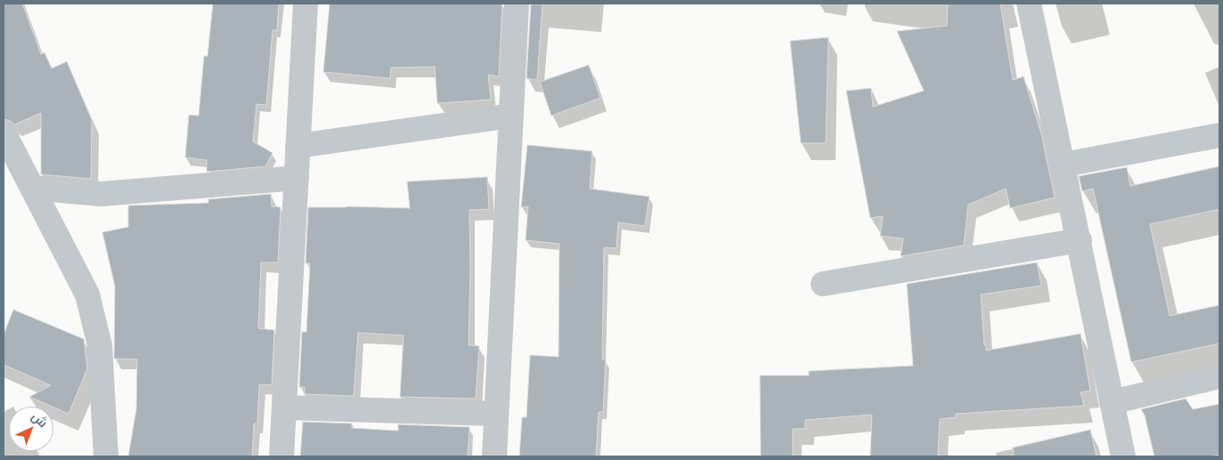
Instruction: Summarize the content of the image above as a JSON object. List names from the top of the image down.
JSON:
{
  "north": "top right"
}
